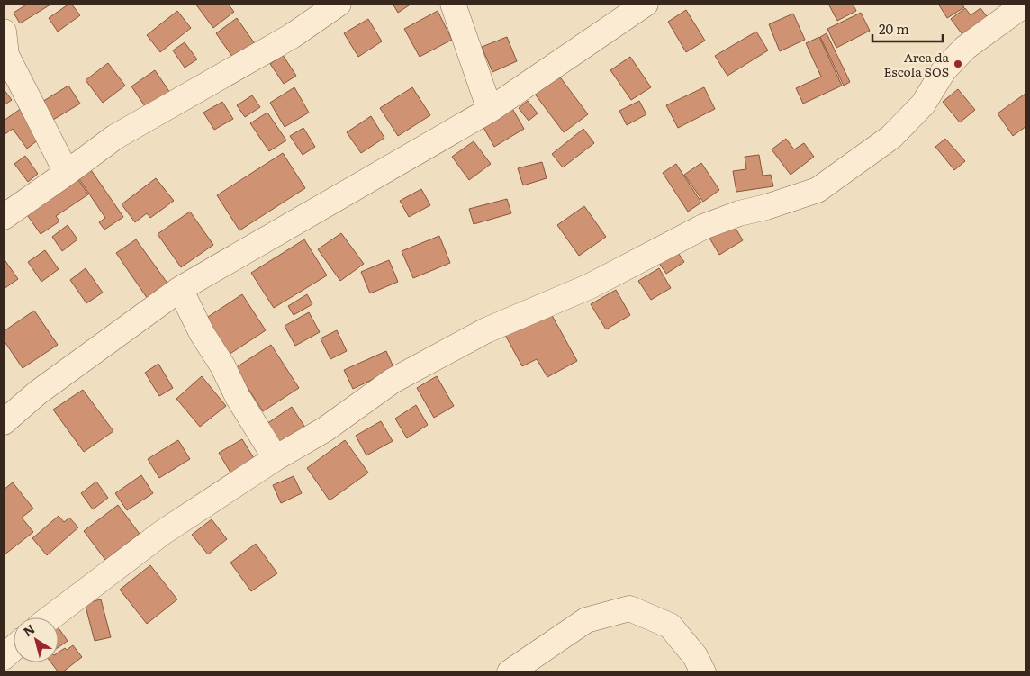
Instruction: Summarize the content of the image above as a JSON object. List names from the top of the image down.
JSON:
{
  "places": ["Area da Escola SOS"],
  "scale_bar": "20 m",
  "north": "top left"
}
